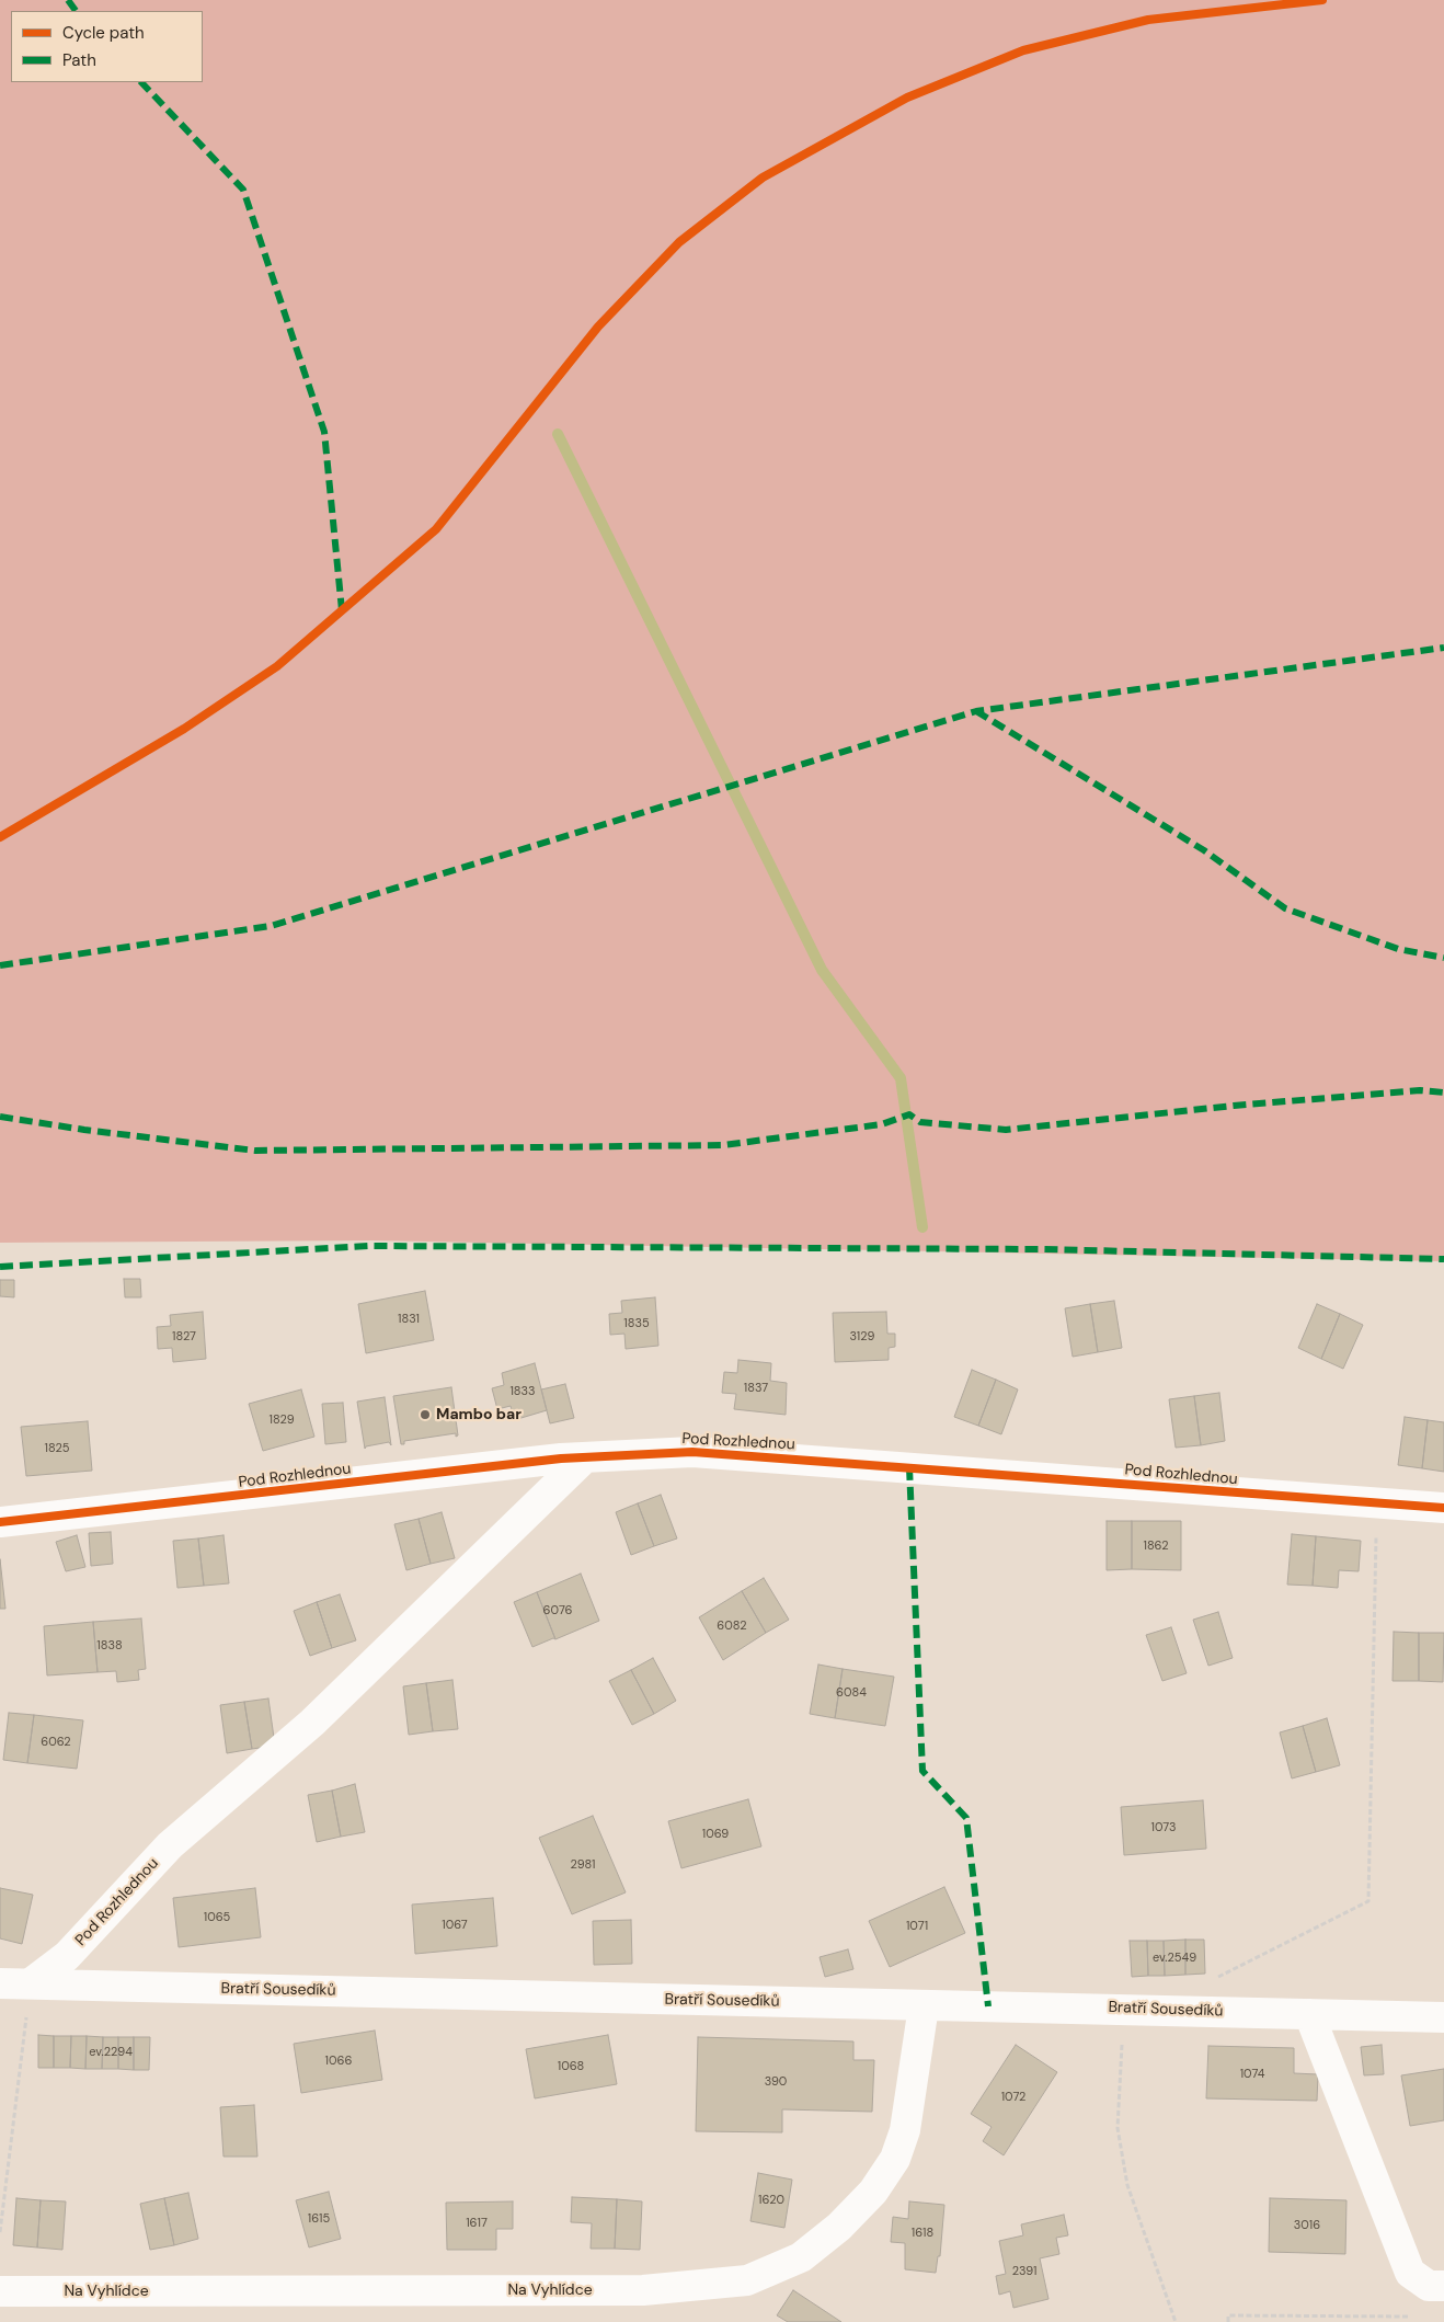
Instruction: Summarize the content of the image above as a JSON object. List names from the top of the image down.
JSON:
{
  "streets": {
    "street": ["Pod Rozhlednou", "Bratří Sousedíků", "Na Vyhlídce"]
  },
  "crossings": [
    ["Pod Rozhlednou", "Bratří Sousedíků"],
    ["Bratří Sousedíků", "Na Vyhlídce"]
  ],
  "places": ["Mambo bar"],
  "house_numbers": [
    "1831",
    "1835",
    "1827",
    "3129",
    "1837",
    "1833",
    "1829",
    "1825",
    "1862",
    "6076",
    "6082",
    "1838",
    "6084",
    "6062",
    "1073",
    "1069",
    "2981",
    "1065",
    "1067",
    "1071",
    "ev.2549",
    "ev.2294",
    "1066",
    "1068",
    "1074",
    "390",
    "1072",
    "1620",
    "1615",
    "1617",
    "3016",
    "1618",
    "2391"
  ],
  "legend": ["Cycle path", "Path"]
}
